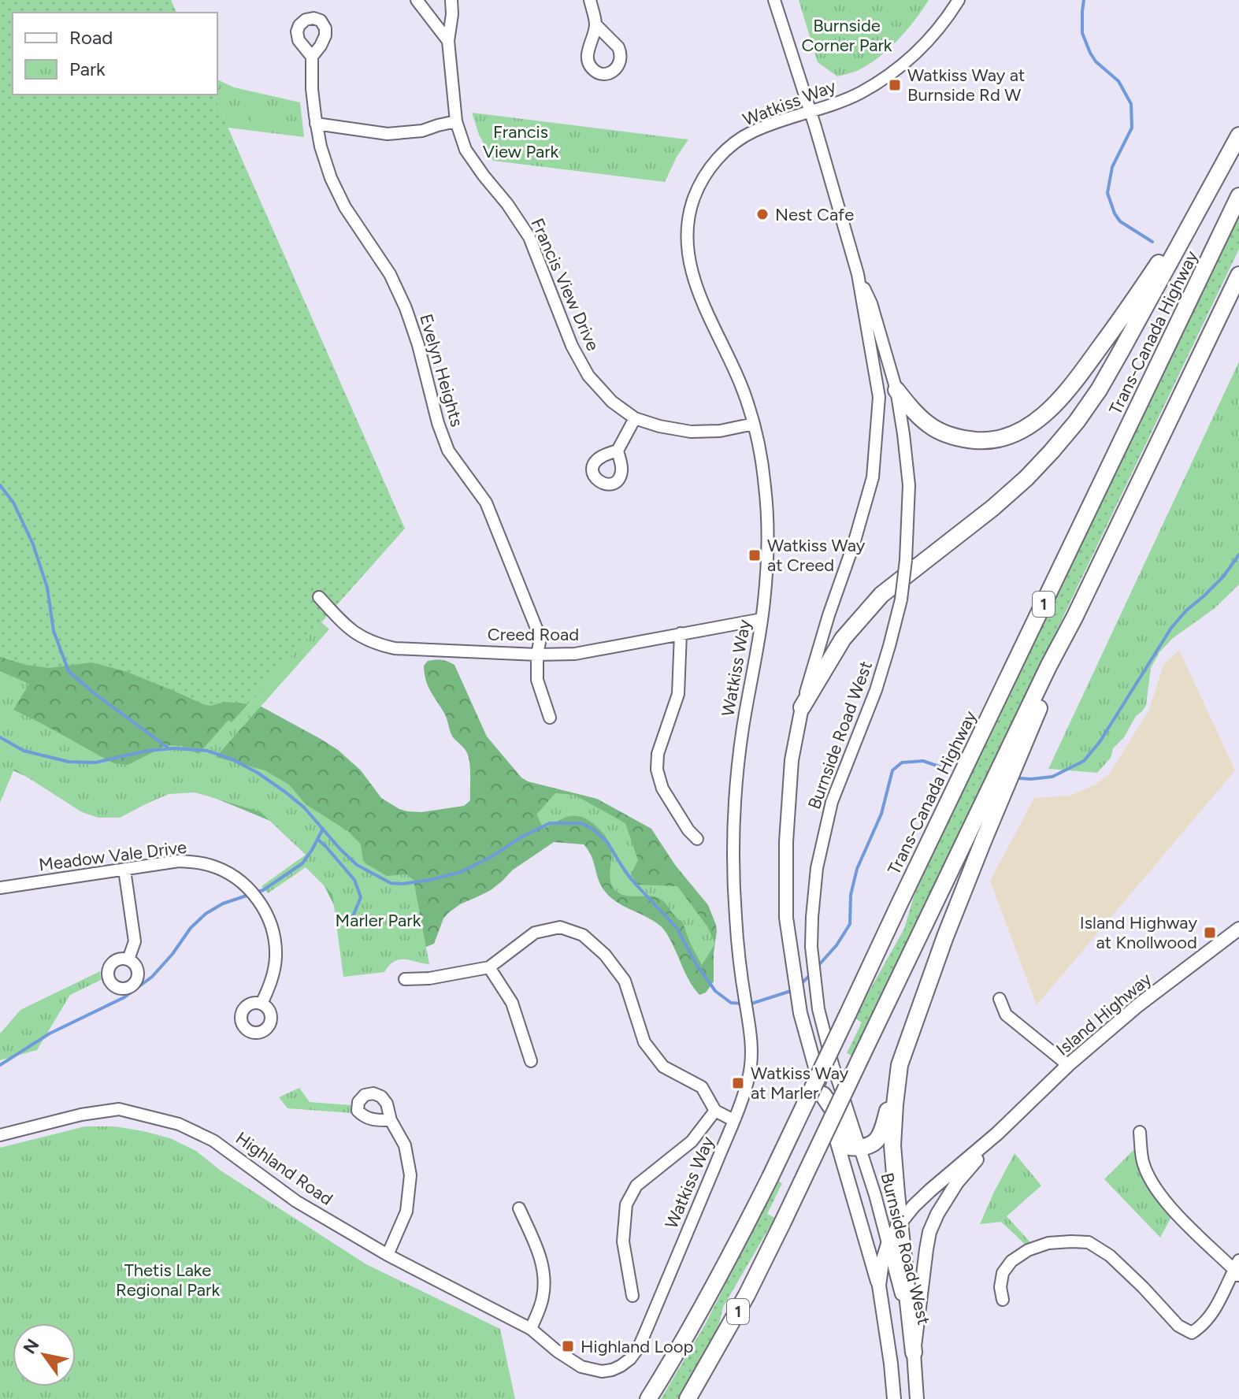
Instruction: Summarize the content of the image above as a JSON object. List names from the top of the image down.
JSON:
{
  "streets": {
    "highway": ["Trans-Canada Highway", "1"],
    "main road": ["Burnside Road West", "Island Highway"],
    "street": [
      "Watkiss Way",
      "Francis View Drive",
      "Evelyn Heights",
      "Creed Road",
      "Meadow Vale Drive",
      "Highland Road"
    ]
  },
  "crossings": [
    ["Watkiss Way", "Francis View Drive"],
    ["Watkiss Way", "Creed Road"],
    ["Watkiss Way", "Burnside Road West"],
    ["Watkiss Way", "Highland Road"],
    ["Evelyn Heights", "Creed Road"],
    ["Burnside Road West", "Island Highway"]
  ],
  "parks": [
    "Burnside Corner Park",
    "Francis View Park",
    "Marler Park",
    "Thetis Lake Regional Park"
  ],
  "places": {
    "transit": [
      "Watkiss Way at Burnside Rd W",
      "Watkiss Way at Creed",
      "Island Highway at Knollwood",
      "Watkiss Way at Marler",
      "Highland Loop"
    ],
    "other": ["Nest Cafe"]
  },
  "legend": ["Road", "Park"],
  "north": "top left"
}
